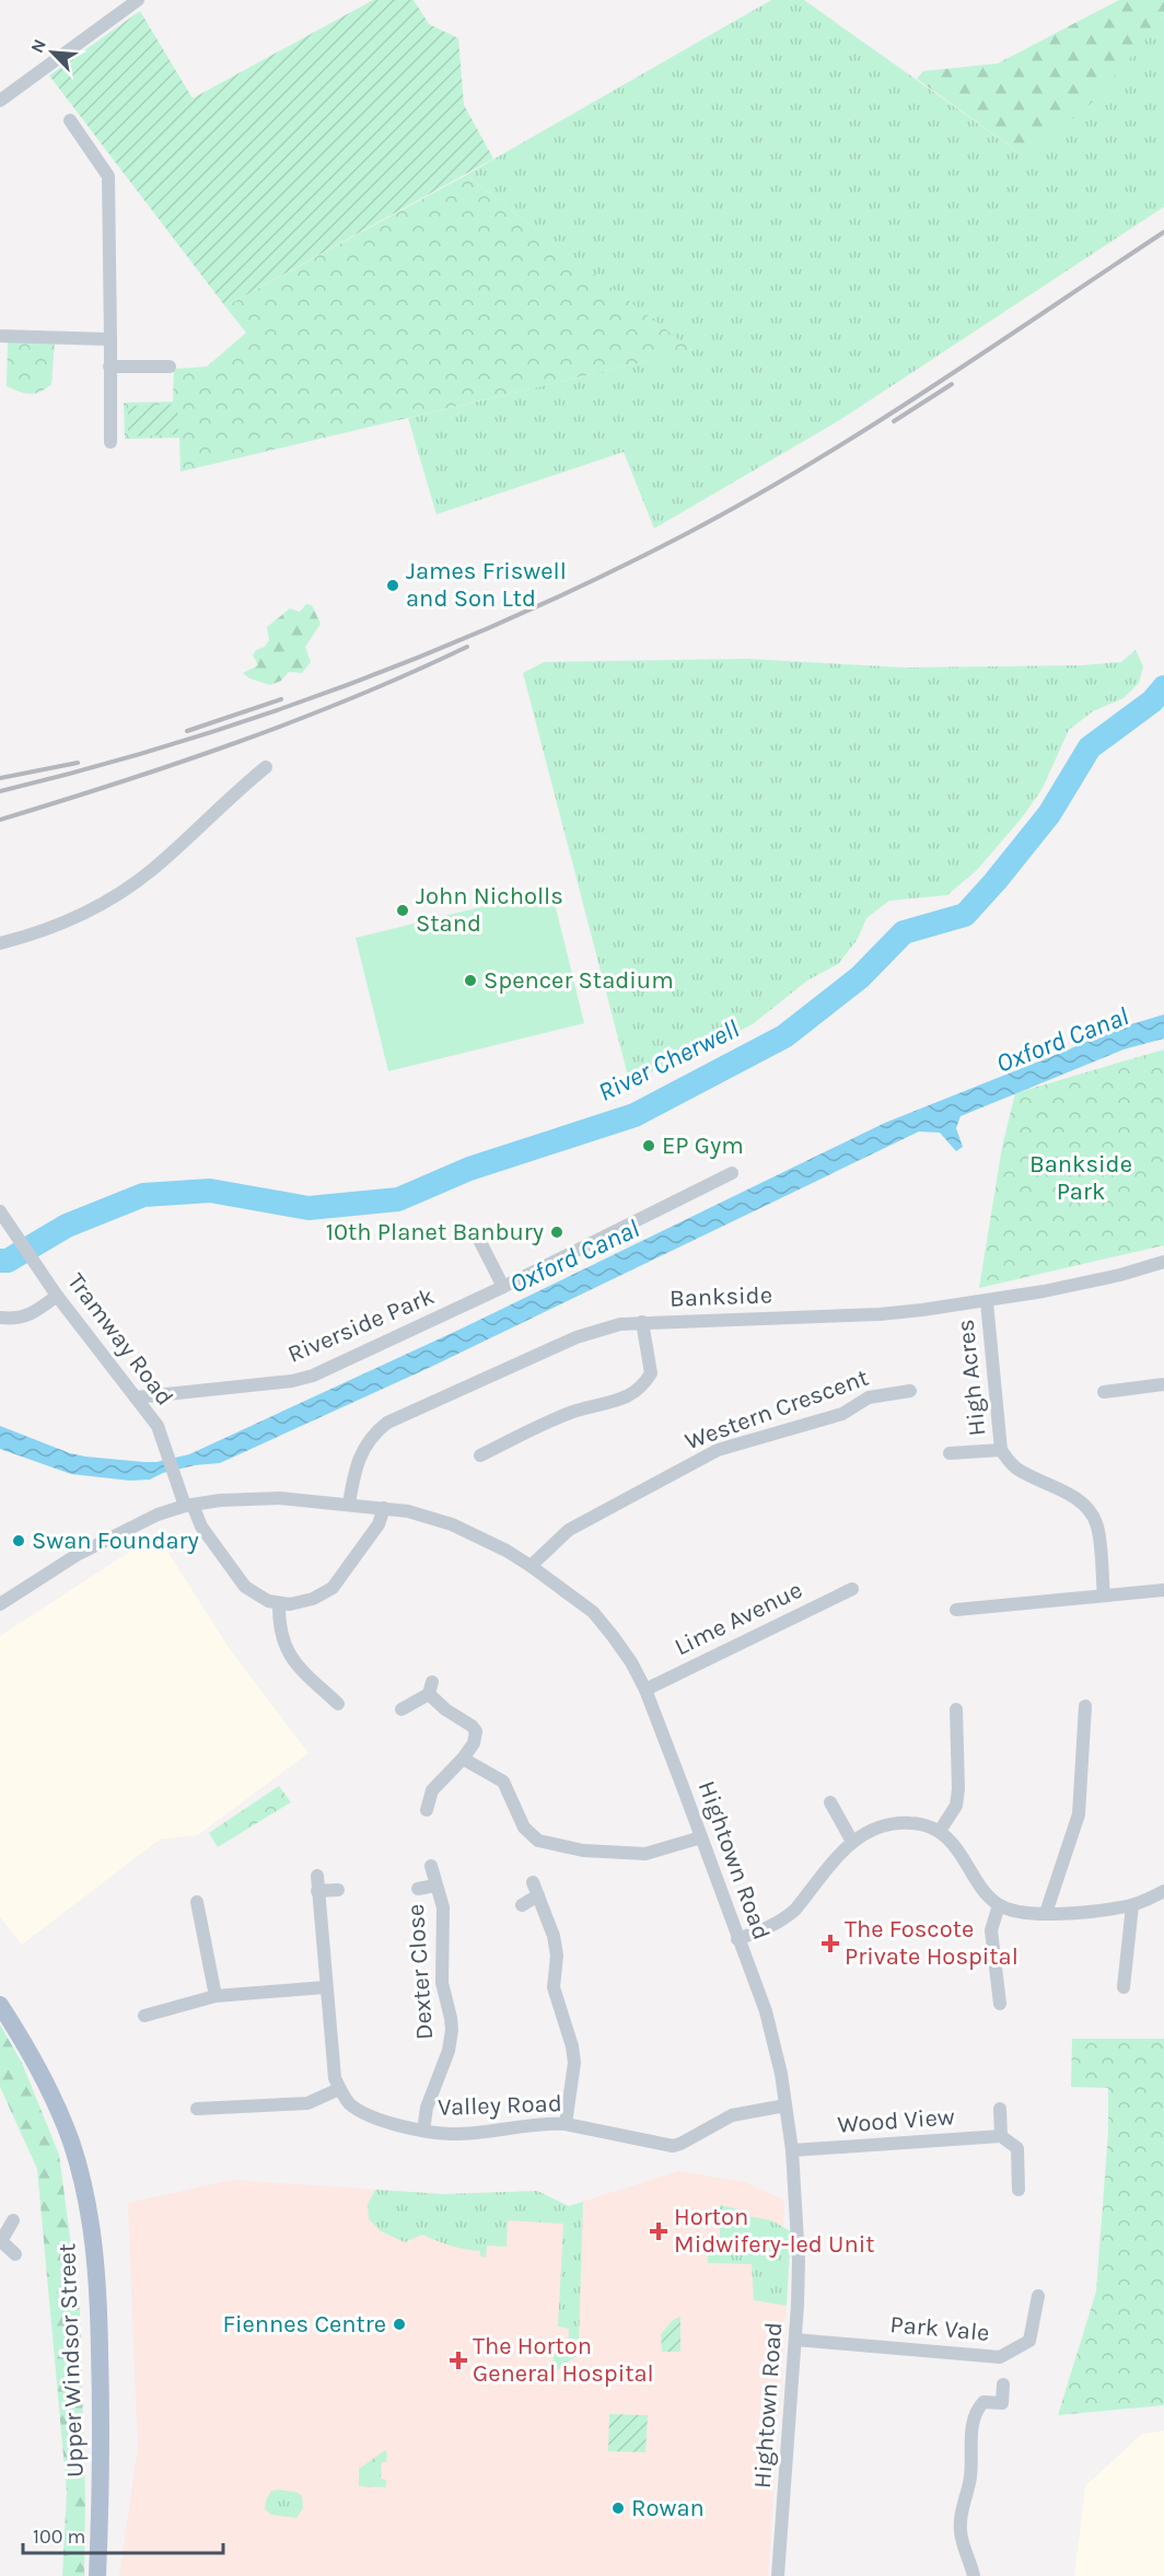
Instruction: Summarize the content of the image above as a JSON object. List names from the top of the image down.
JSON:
{
  "streets": {
    "main road": ["Upper Windsor Street"],
    "street": [
      "Bankside",
      "Riverside Park",
      "Tramway Road",
      "High Acres",
      "Western Crescent",
      "Lime Avenue",
      "Hightown Road",
      "Dexter Close",
      "Valley Road",
      "Wood View",
      "Park Vale"
    ]
  },
  "crossings": [
    ["Bankside", "High Acres"],
    ["Bankside", "Hightown Road"],
    ["Riverside Park", "Tramway Road"],
    ["Tramway Road", "Hightown Road"],
    ["Western Crescent", "Hightown Road"],
    ["Lime Avenue", "Hightown Road"],
    ["Hightown Road", "Valley Road"],
    ["Hightown Road", "Wood View"],
    ["Hightown Road", "Park Vale"],
    ["Dexter Close", "Valley Road"]
  ],
  "water": ["Oxford Canal", "River Cherwell"],
  "parks": ["Bankside Park"],
  "places": {
    "other": [
      "James Friswell and Son Ltd",
      "John Nicholls Stand",
      "Spencer Stadium",
      "EP Gym",
      "10th Planet Banbury",
      "Swan Foundary",
      "Fiennes Centre",
      "Rowan"
    ],
    "health": ["The Foscote Private Hospital", "Horton Midwifery-led Unit", "The Horton General Hospital"]
  },
  "scale_bar": "100 m",
  "north": "top left"
}
